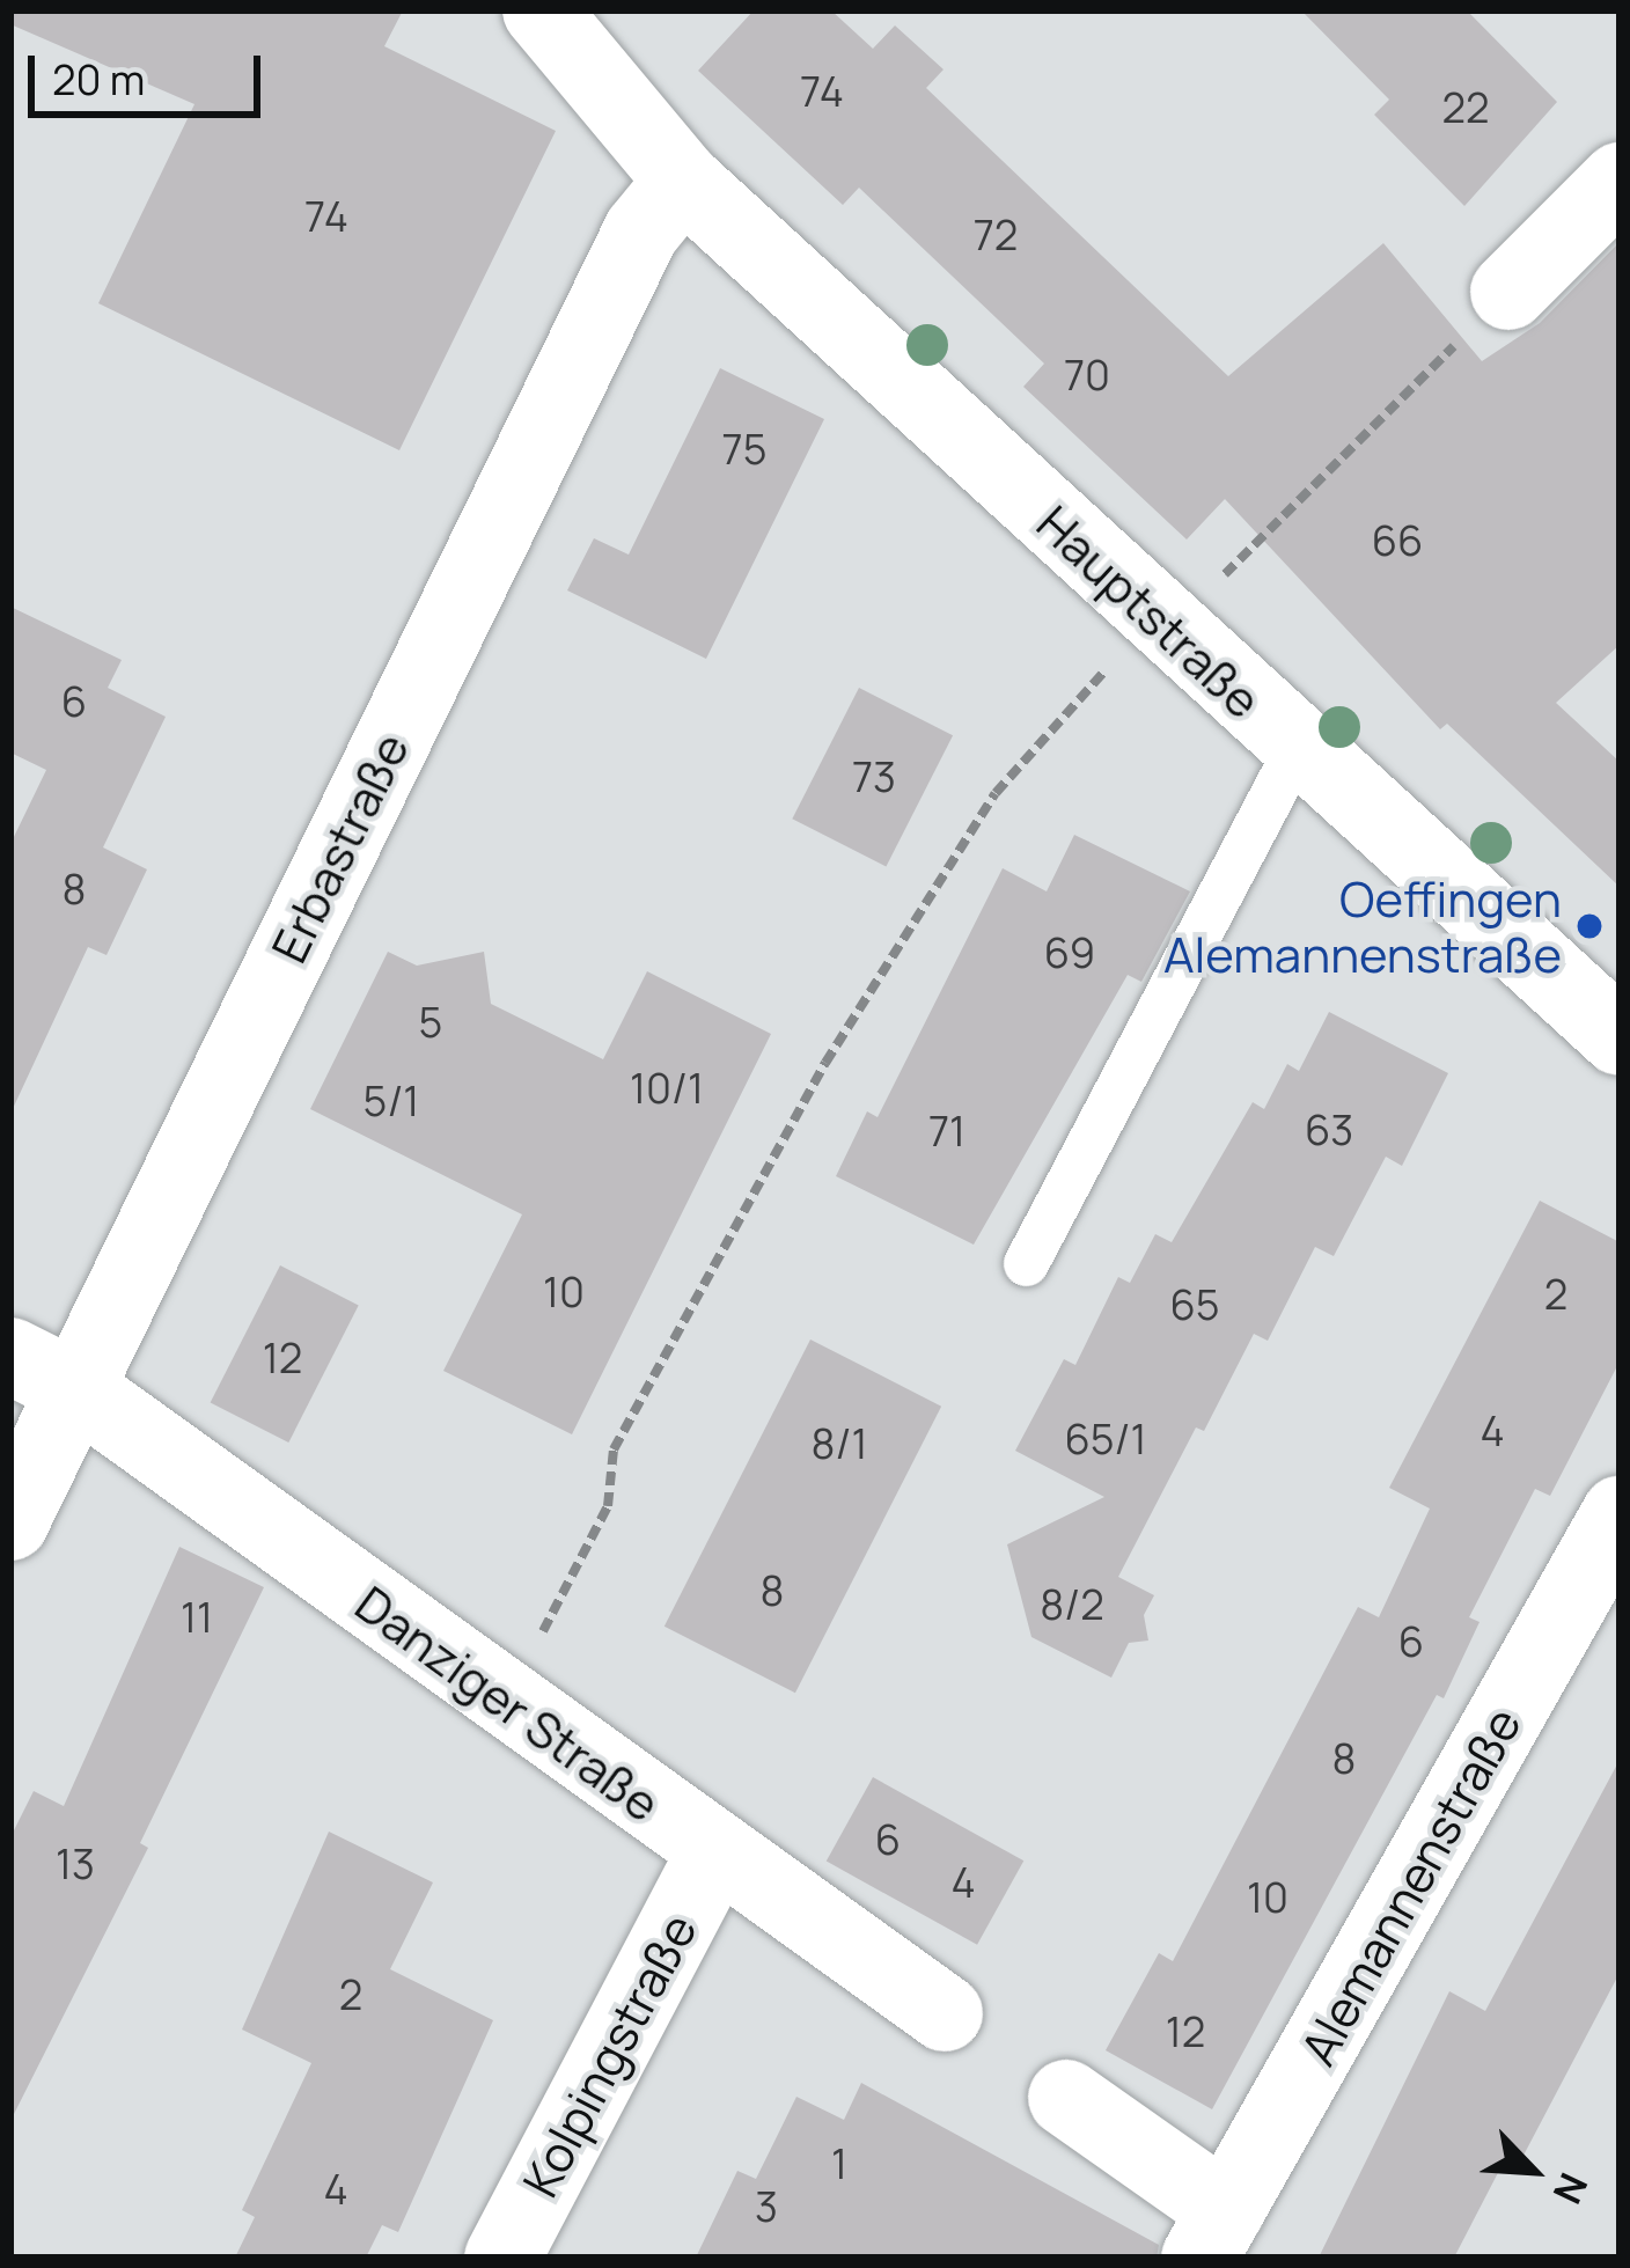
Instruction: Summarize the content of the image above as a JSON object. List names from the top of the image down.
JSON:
{
  "streets": {
    "street": [
      "Hauptstraße",
      "Erbastraße",
      "Danziger Straße",
      "Alemannenstraße",
      "Kolpingstraße"
    ]
  },
  "crossings": [
    ["Hauptstraße", "Erbastraße"],
    ["Erbastraße", "Danziger Straße"],
    ["Danziger Straße", "Kolpingstraße"]
  ],
  "places": ["Oeffingen Alemannenstraße"],
  "house_numbers": [
    "74",
    "22",
    "74",
    "72",
    "70",
    "75",
    "66",
    "6",
    "73",
    "8",
    "69",
    "5",
    "10/1",
    "5/1",
    "63",
    "71",
    "10",
    "2",
    "65",
    "12",
    "4",
    "65/1",
    "8/1",
    "8",
    "8/2",
    "11",
    "6",
    "8",
    "6",
    "13",
    "4",
    "10",
    "2",
    "12",
    "1",
    "4",
    "3"
  ],
  "scale_bar": "20 m",
  "north": "bottom right"
}
